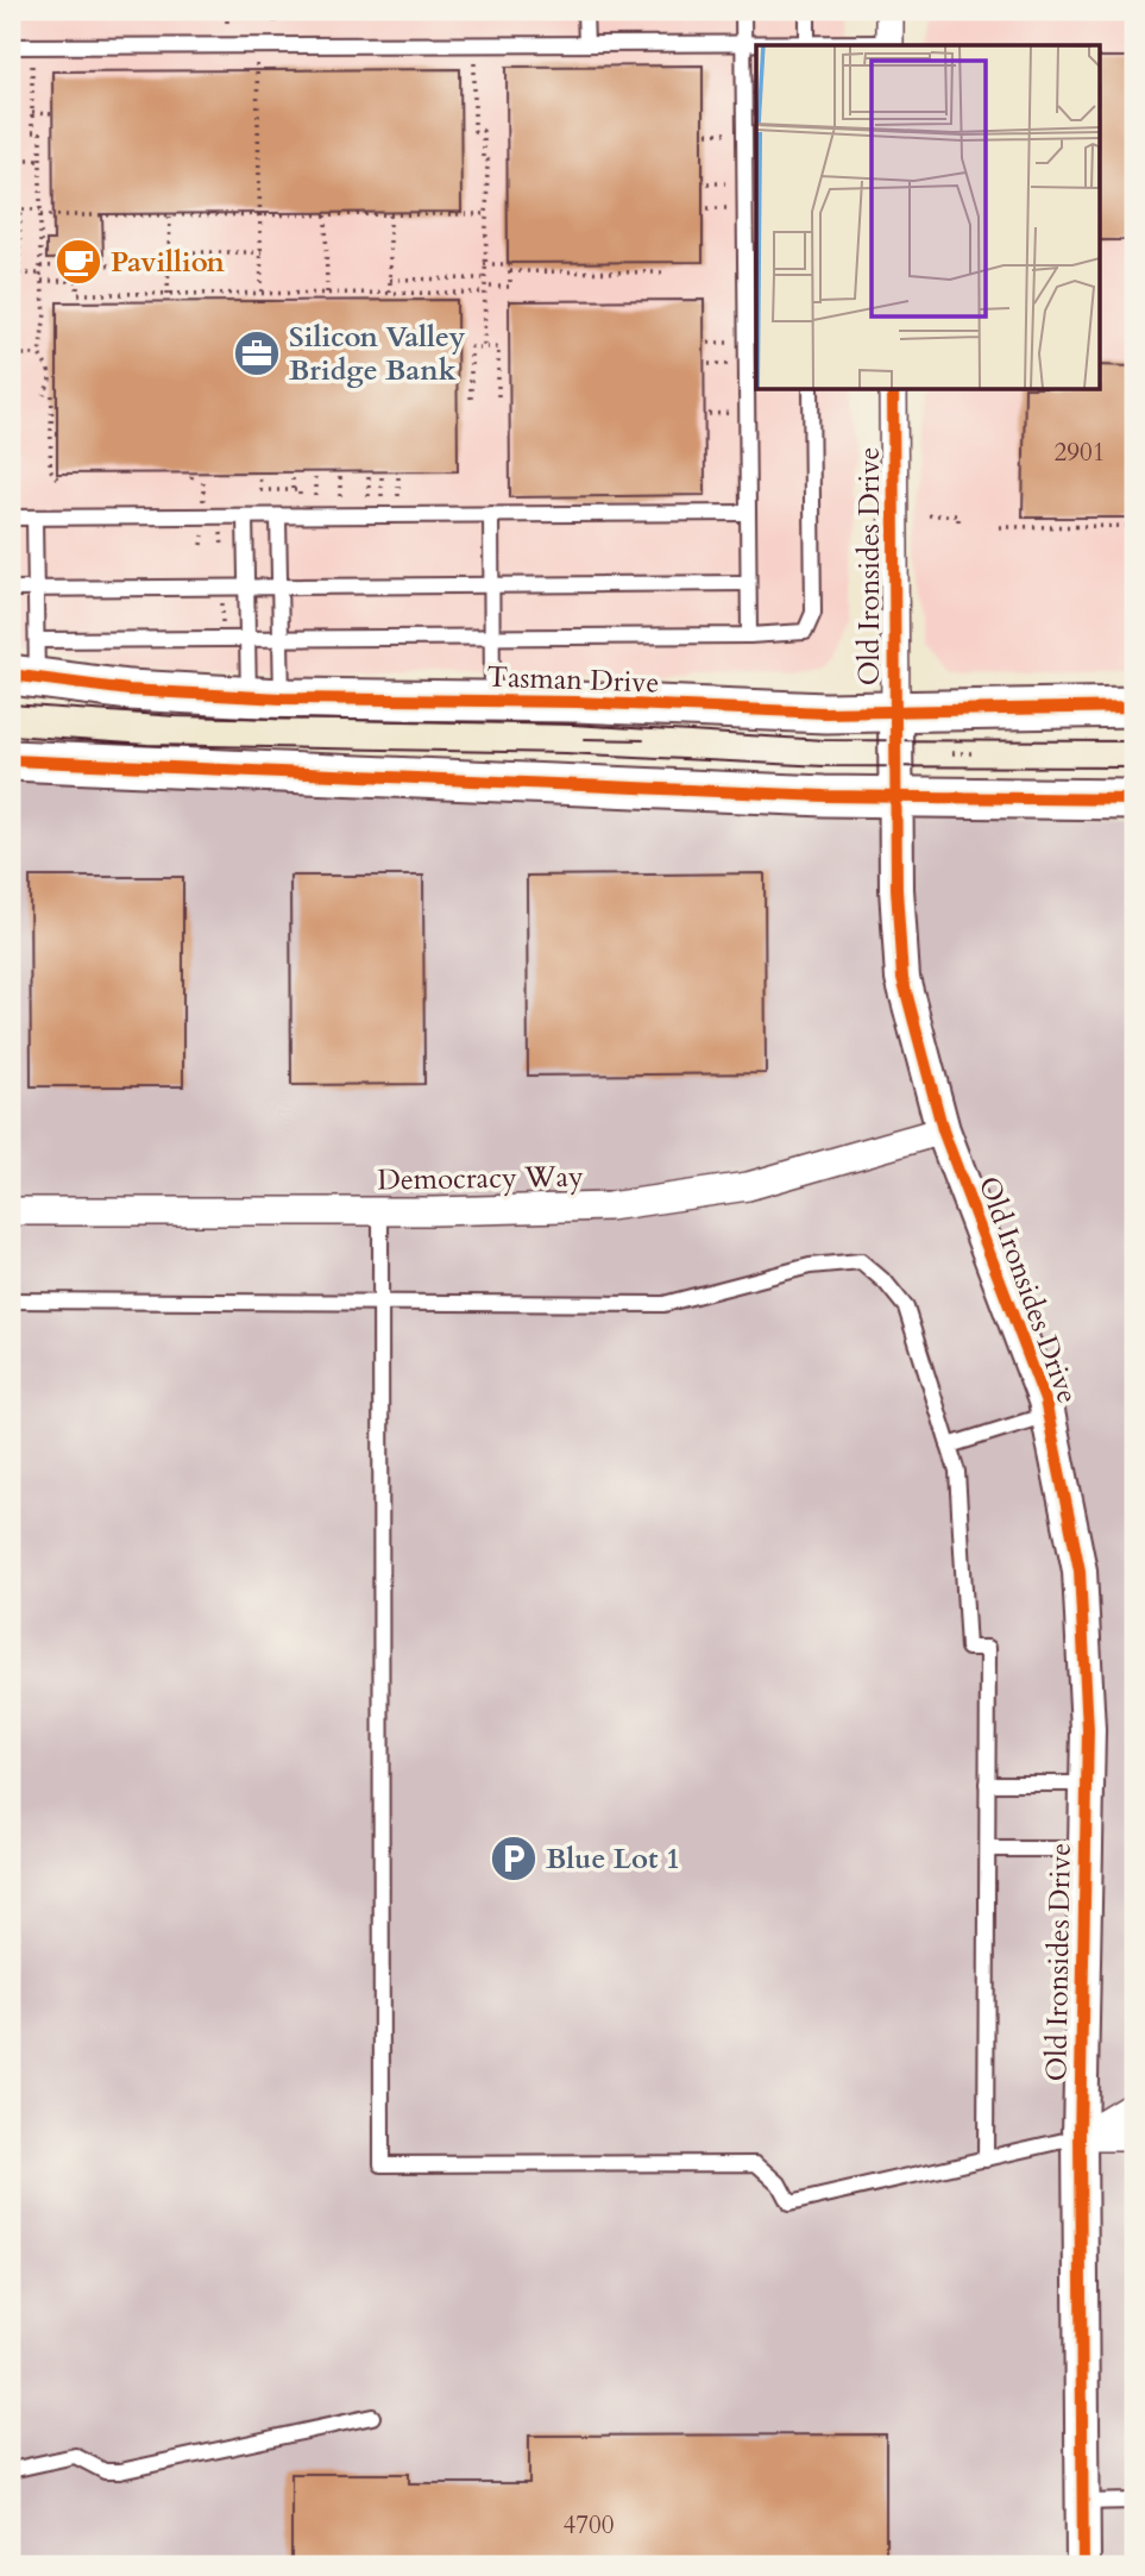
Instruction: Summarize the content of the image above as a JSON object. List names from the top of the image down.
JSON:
{
  "streets": {
    "main road": ["Tasman Drive"],
    "street": ["Old Ironsides Drive", "Democracy Way"]
  },
  "crossings": [
    ["Old Ironsides Drive", "Tasman Drive"],
    ["Old Ironsides Drive", "Democracy Way"]
  ],
  "places": {
    "cafe": ["Pavillion"],
    "office": ["Silicon Valley Bridge Bank"],
    "parking": ["Blue Lot 1"]
  },
  "house_numbers": ["2901", "4700"]
}
